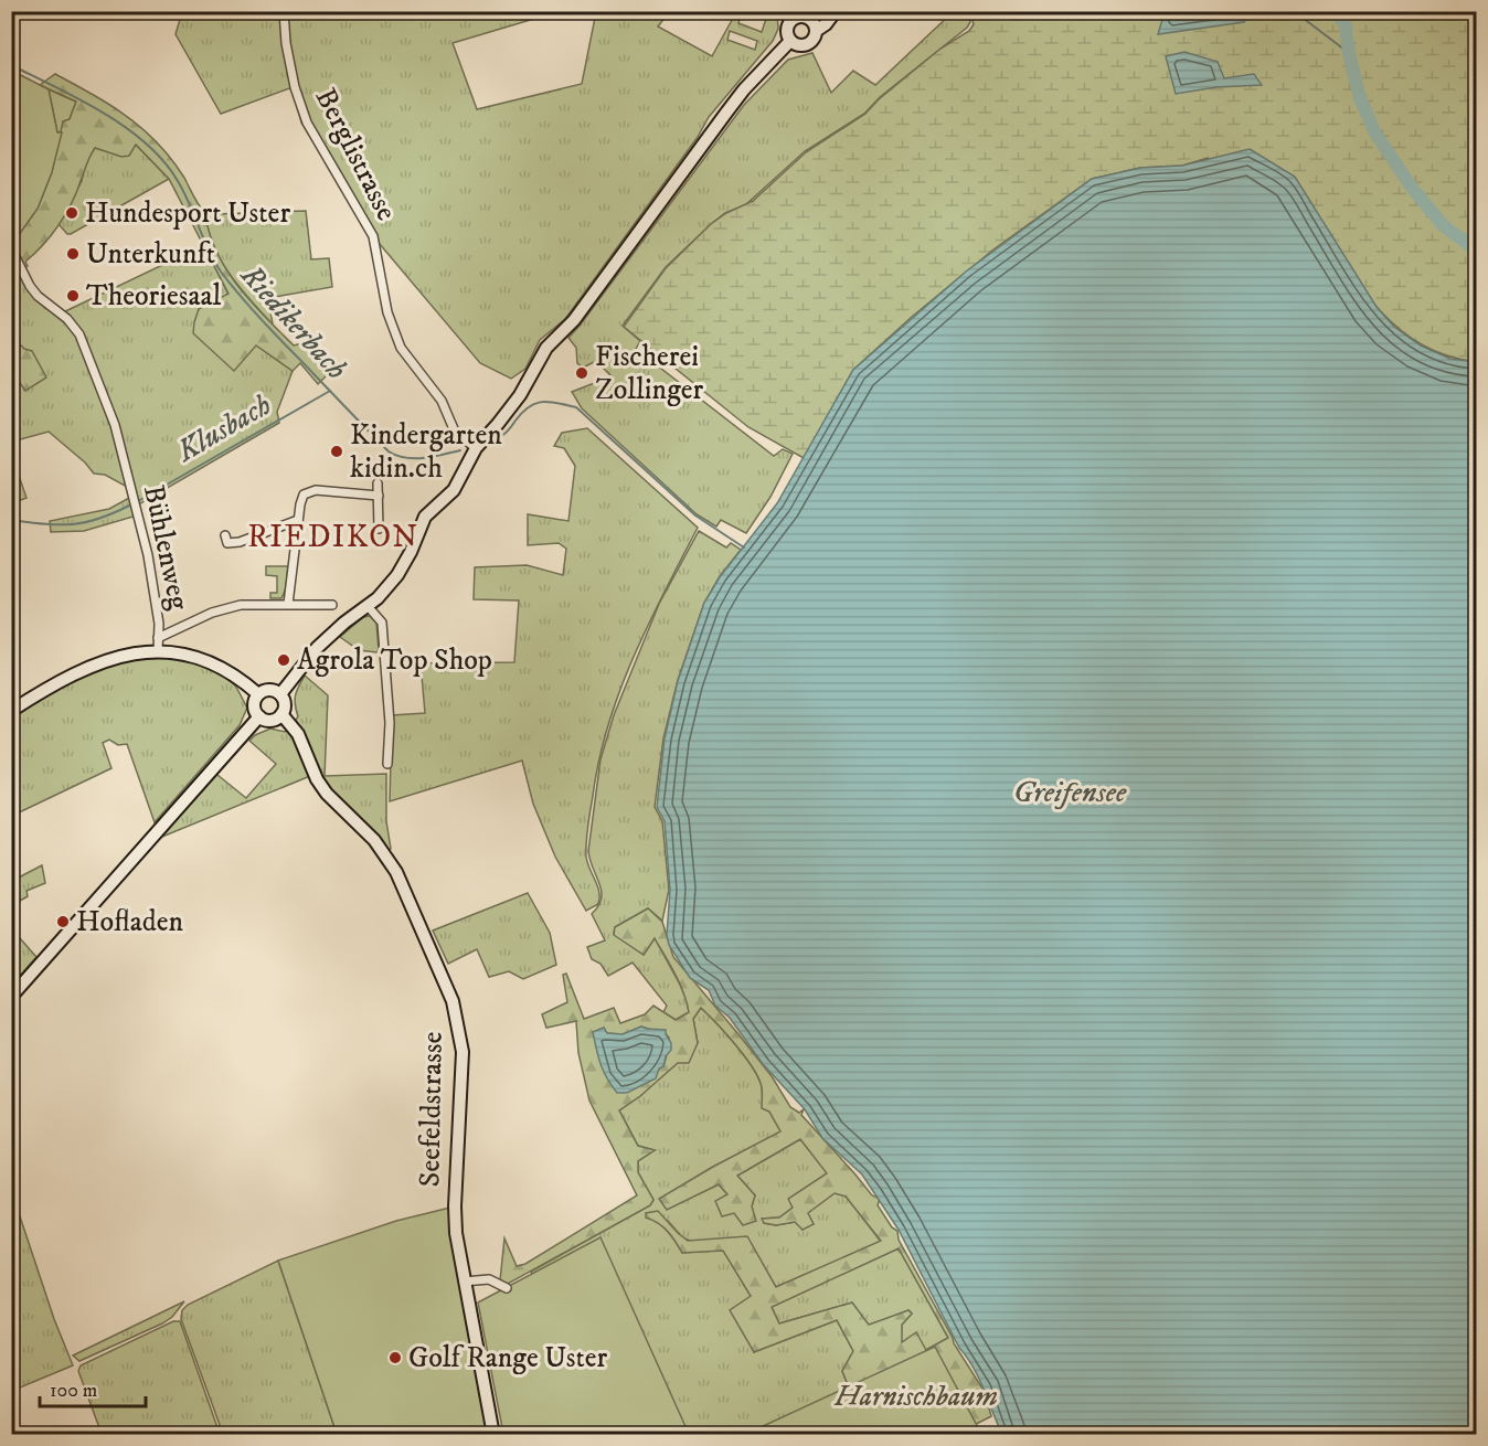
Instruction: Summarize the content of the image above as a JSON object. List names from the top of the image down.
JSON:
{
  "streets": {
    "main road": ["Seefeldstrasse"],
    "street": ["Berglistrasse", "Bühlenweg"]
  },
  "districts": ["RIEDIKON"],
  "water": ["Riedikerbach", "Klusbach", "Greifensee"],
  "parks": ["Harnischbaum"],
  "places": [
    "Hundesport Uster",
    "Unterkunft",
    "Theoriesaal",
    "Fischerei Zollinger",
    "Kindergarten kidin.ch",
    "Agrola Top Shop",
    "Hofladen",
    "Golf Range Uster"
  ],
  "scale_bar": "100 m"
}
